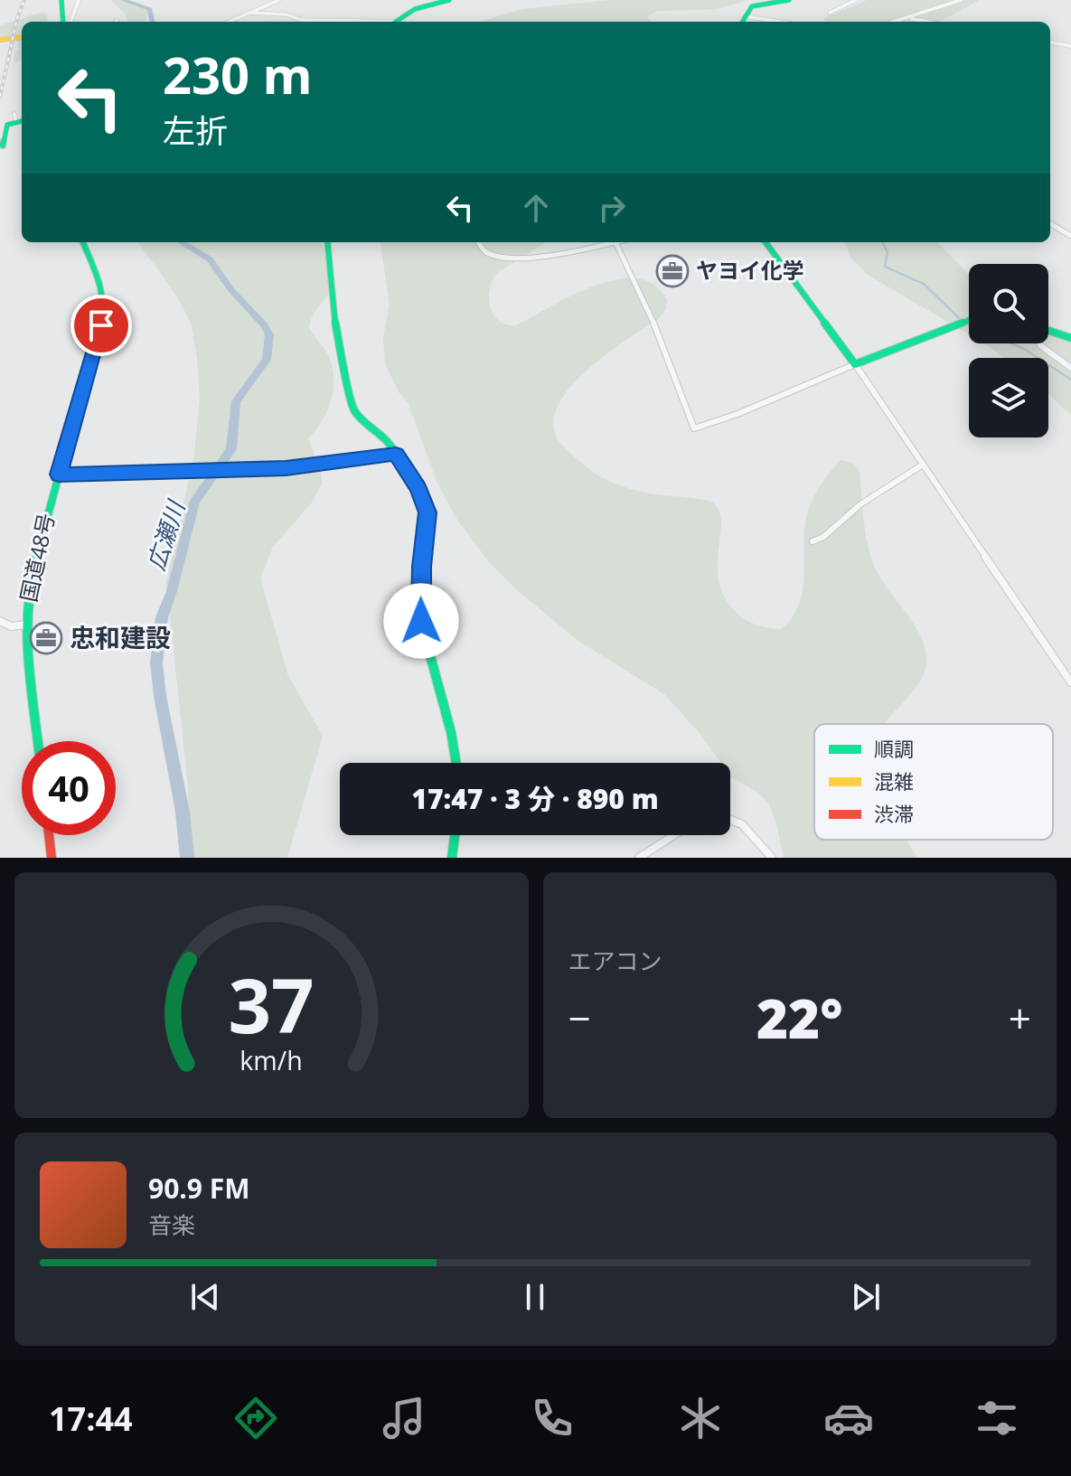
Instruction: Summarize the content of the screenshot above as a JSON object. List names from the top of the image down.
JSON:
{
  "streets": {
    "main road": ["国道48号"]
  },
  "water": ["広瀬川"],
  "places": {
    "office": ["ヤヨイ化学", "忠和建設"]
  },
  "legend": ["順調", "混雑", "渋滞"],
  "page": {
    "turn": ["230 m", "左折"],
    "limit": "40",
    "trip": "17:47 · 3 分 · 890 m",
    "tile": "エアコン",
    "heat": ["−", "22°", "+"],
    "song": ["90.9 FM", "音楽"],
    "tabs": "17:44",
    "gauge": ["37", "km/h"]
  }
}
